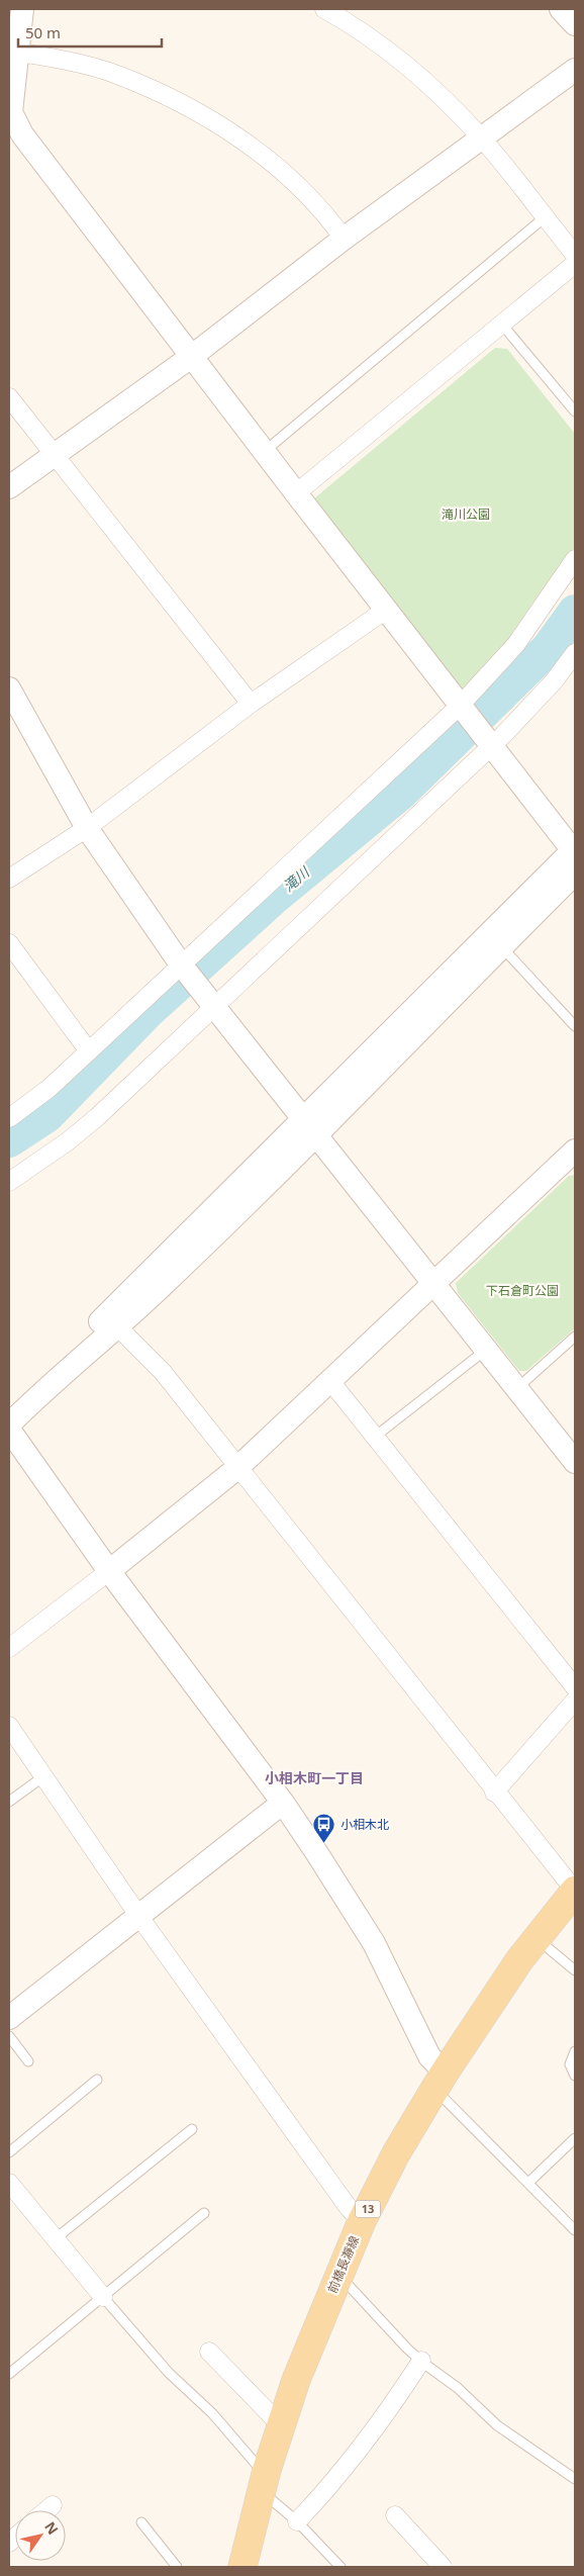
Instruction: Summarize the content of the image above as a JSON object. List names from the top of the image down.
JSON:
{
  "streets": {
    "main road": ["13", "前橋長瀞線"]
  },
  "districts": ["小相木町一丁目"],
  "water": ["滝川"],
  "parks": ["滝川公園", "下石倉町公園"],
  "places": {
    "bus stop": ["小相木北"]
  },
  "scale_bar": "50 m",
  "north": "top right"
}
